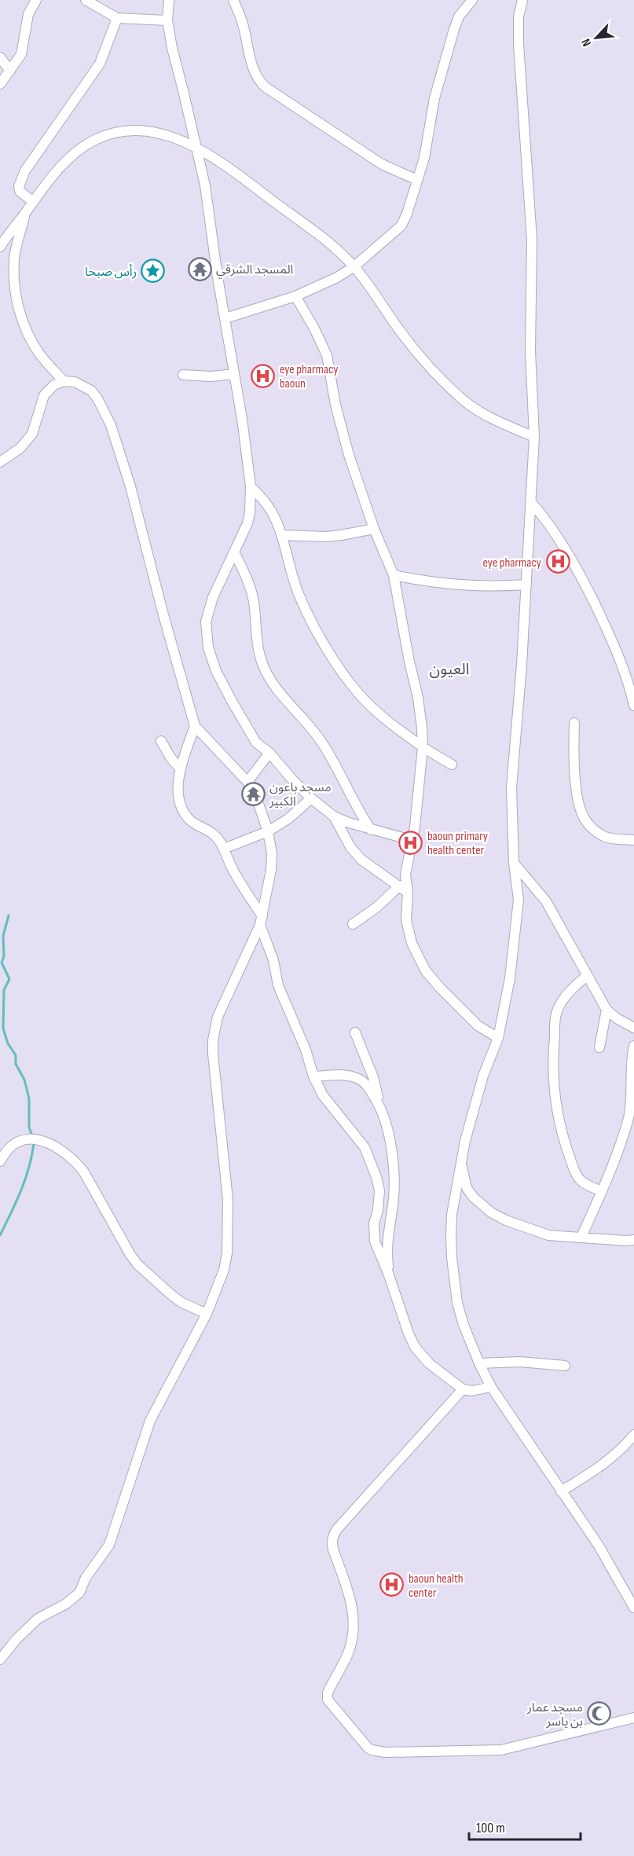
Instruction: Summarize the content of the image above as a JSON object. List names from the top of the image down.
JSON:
{
  "districts": ["العيون"],
  "places": {
    "temple": ["المسجد الشرقي", "مسجد باعون الكبير"],
    "place": ["رأس صبحا"],
    "hospital": [
      "eye pharmacy baoun",
      "eye pharmacy",
      "baoun primary health center",
      "baoun health center"
    ],
    "mosque": ["مسجد عمار بن ياسر"]
  },
  "scale_bar": "100 m",
  "north": "bottom left"
}
